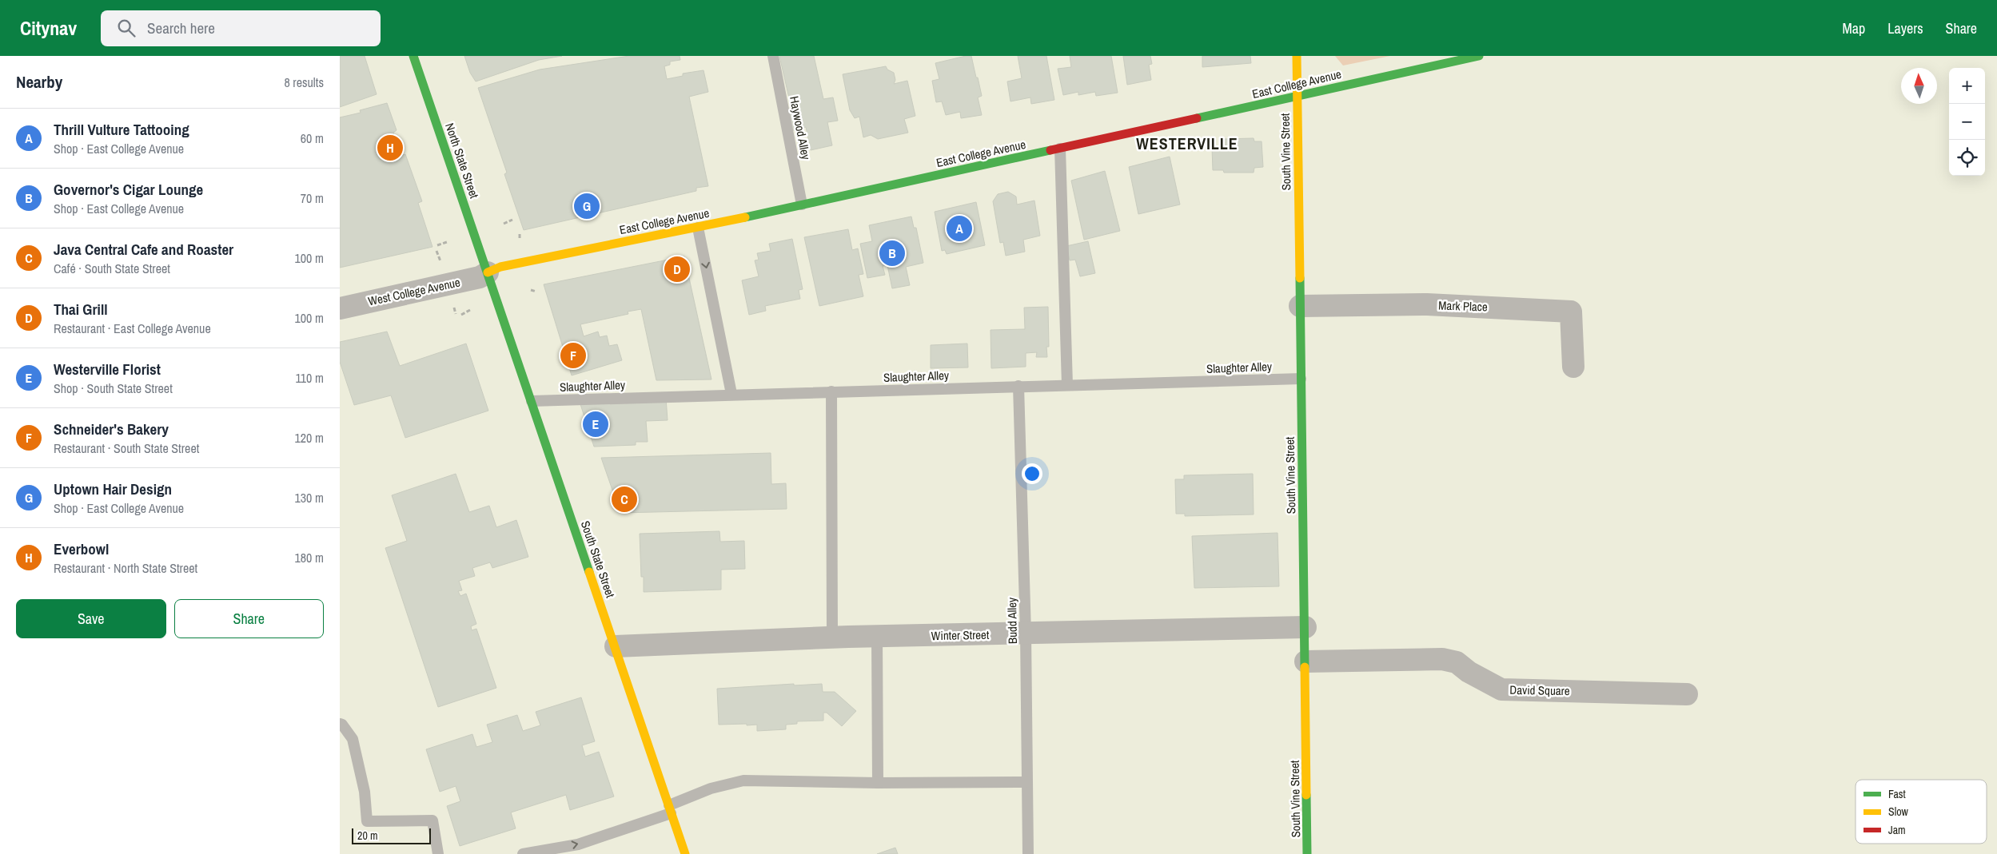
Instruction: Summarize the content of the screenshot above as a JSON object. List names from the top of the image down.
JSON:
{
  "streets": {
    "street": [
      "East College Avenue",
      "South Vine Street",
      "North State Street",
      "West College Avenue",
      "Mark Place",
      "South State Street",
      "Winter Street",
      "David Square"
    ],
    "lane": ["Haywood Alley", "Slaughter Alley", "Budd Alley"]
  },
  "crossings": [
    ["East College Avenue", "Haywood Alley"],
    ["East College Avenue", "South Vine Street"],
    ["East College Avenue", "North State Street"],
    ["East College Avenue", "West College Avenue"],
    ["East College Avenue", "South State Street"],
    ["South Vine Street", "Mark Place"],
    ["South Vine Street", "Slaughter Alley"],
    ["South Vine Street", "Winter Street"],
    ["South Vine Street", "David Square"],
    ["North State Street", "West College Avenue"],
    ["North State Street", "South State Street"],
    ["West College Avenue", "South State Street"],
    ["Slaughter Alley", "South State Street"],
    ["Slaughter Alley", "Budd Alley"],
    ["South State Street", "Winter Street"],
    ["Budd Alley", "Winter Street"]
  ],
  "districts": ["WESTERVILLE"],
  "legend": ["Fast", "Slow", "Jam"],
  "scale_bar": "20 m",
  "north": "top",
  "page": {
    "header": "Citynav",
    "search": "Search here",
    "nav": ["Map", "Layers", "Share"],
    "heading": ["Nearby", "8 results"],
    "map_buttons": ["+", "−"],
    "list": [
      {
        "mark": "A",
        "name": "Thrill Vulture Tattooing",
        "note": "Shop · East College Avenue",
        "value": "60 m"
      },
      {
        "mark": "B",
        "name": "Governor's Cigar Lounge",
        "note": "Shop · East College Avenue",
        "value": "70 m"
      },
      {
        "mark": "C",
        "name": "Java Central Cafe and Roaster",
        "note": "Café · South State Street",
        "value": "100 m"
      },
      {
        "mark": "D",
        "name": "Thai Grill",
        "note": "Restaurant · East College Avenue",
        "value": "100 m"
      },
      {
        "mark": "E",
        "name": "Westerville Florist",
        "note": "Shop · South State Street",
        "value": "110 m"
      },
      {
        "mark": "F",
        "name": "Schneider's Bakery",
        "note": "Restaurant · South State Street",
        "value": "120 m"
      },
      {
        "mark": "G",
        "name": "Uptown Hair Design",
        "note": "Shop · East College Avenue",
        "value": "130 m"
      },
      {
        "mark": "H",
        "name": "Everbowl",
        "note": "Restaurant · North State Street",
        "value": "180 m"
      }
    ],
    "pins": [
      "H",
      "G",
      "A",
      "B",
      "D",
      "F",
      "E",
      "C"
    ],
    "buttons": ["Save", "Share"],
    "scale": "20 m"
  }
}
